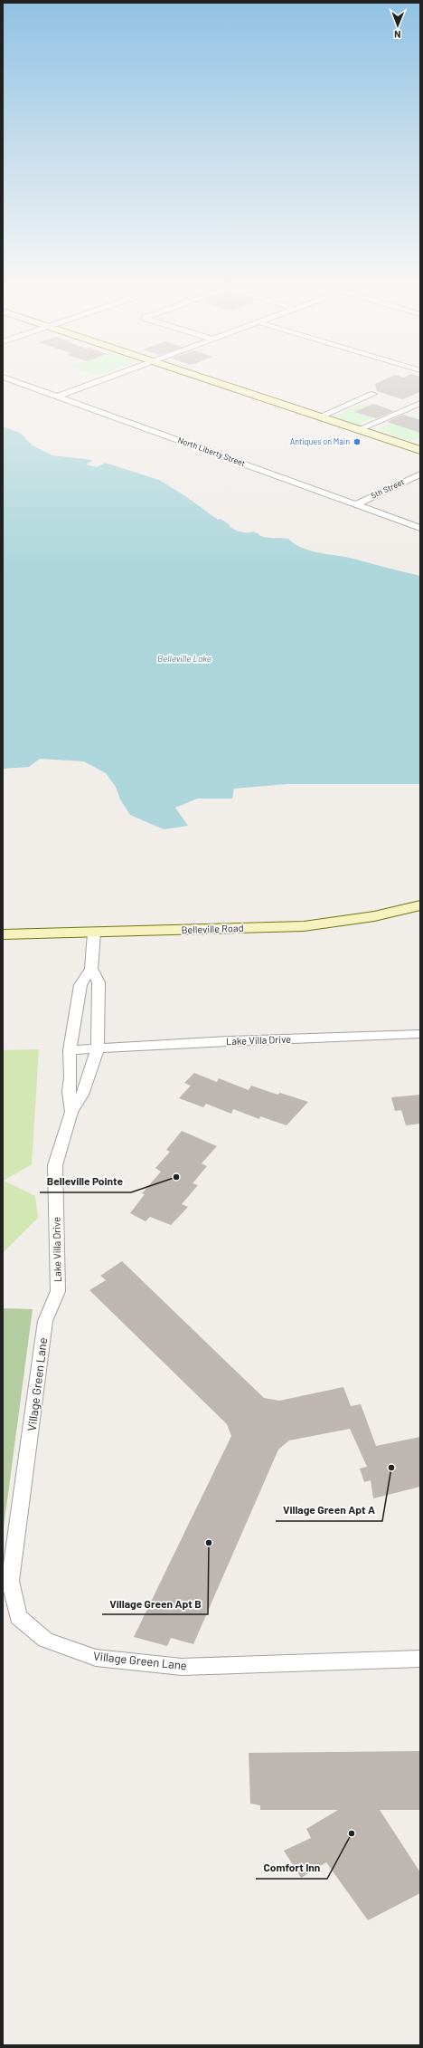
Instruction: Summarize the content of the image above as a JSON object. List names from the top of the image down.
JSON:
{
  "streets": {
    "main road": ["Belleville Road"],
    "street": [
      "North Liberty Street",
      "5th Street",
      "Lake Villa Drive",
      "Village Green Lane"
    ]
  },
  "crossings": [
    ["North Liberty Street", "5th Street"],
    ["Belleville Road", "Lake Villa Drive"],
    ["Lake Villa Drive", "Village Green Lane"]
  ],
  "water": ["Belleville Lake"],
  "places": [
    "Antiques on Main",
    "Belleville Pointe",
    "Village Green Apt A",
    "Village Green Apt B",
    "Comfort Inn"
  ],
  "north": "bottom"
}
